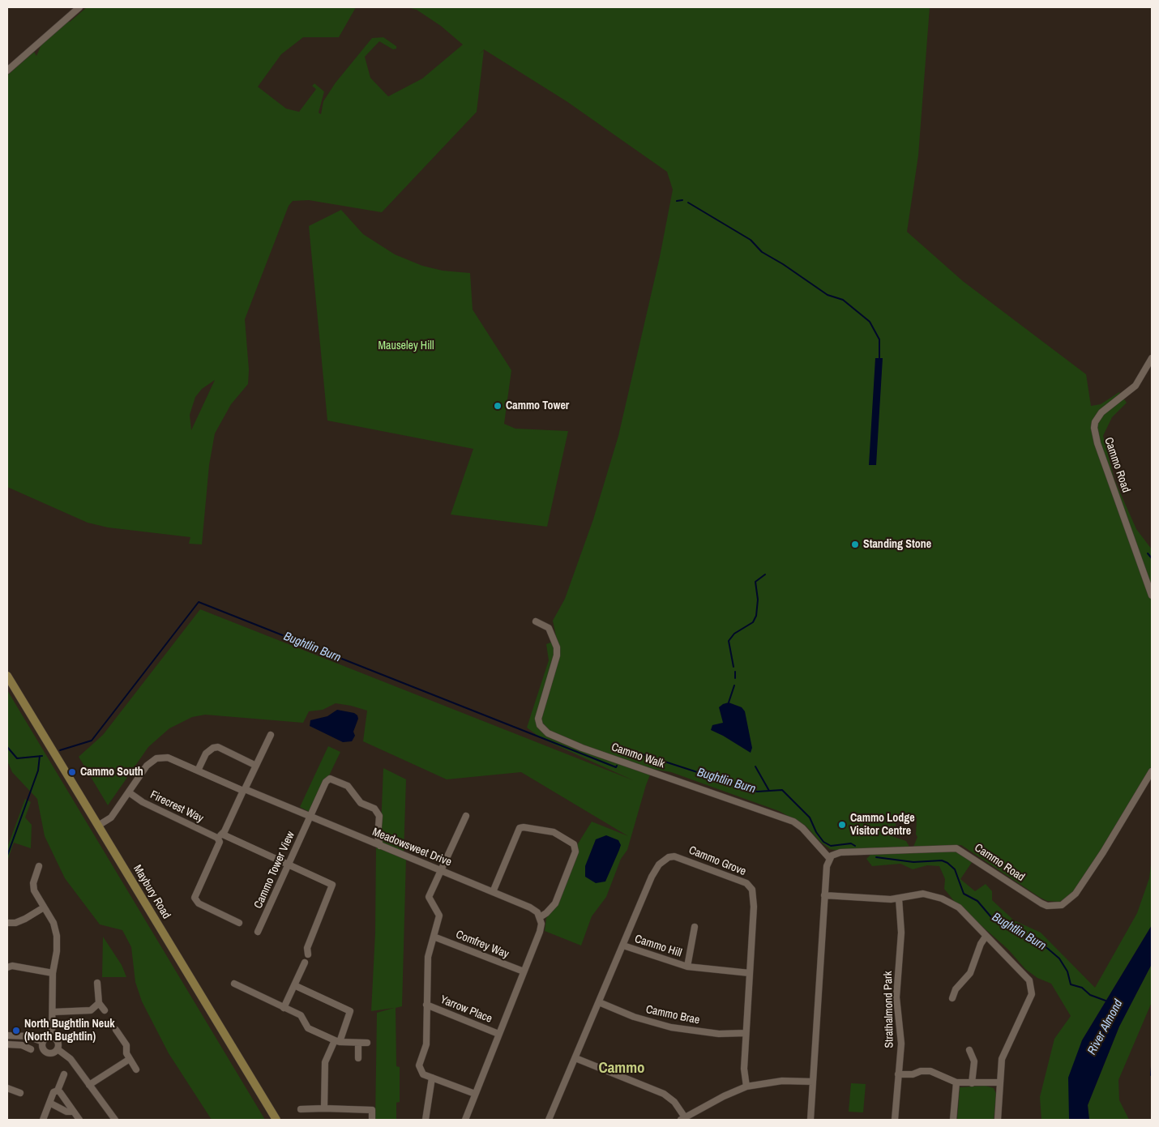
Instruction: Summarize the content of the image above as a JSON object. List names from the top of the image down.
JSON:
{
  "streets": {
    "main road": ["Maybury Road"],
    "street": [
      "Cammo Road",
      "Cammo Walk",
      "Firecrest Way",
      "Meadowsweet Drive",
      "Cammo Grove",
      "Cammo Tower View",
      "Comfrey Way",
      "Cammo Hill",
      "Yarrow Place",
      "Strathalmond Park",
      "Cammo Brae"
    ]
  },
  "crossings": [
    ["Cammo Road", "Cammo Walk"],
    ["Firecrest Way", "Meadowsweet Drive"],
    ["Firecrest Way", "Cammo Tower View"],
    ["Meadowsweet Drive", "Cammo Tower View"],
    ["Meadowsweet Drive", "Maybury Road"],
    ["Cammo Grove", "Cammo Hill"],
    ["Cammo Grove", "Cammo Brae"]
  ],
  "districts": ["Cammo"],
  "water": ["Bughtlin Burn", "River Almond"],
  "parks": ["Mauseley Hill"],
  "places": [
    "Cammo Tower",
    "Standing Stone",
    "Cammo South",
    "Cammo Lodge Visitor Centre",
    "North Bughtlin Neuk (North Bughtlin)"
  ]
}
